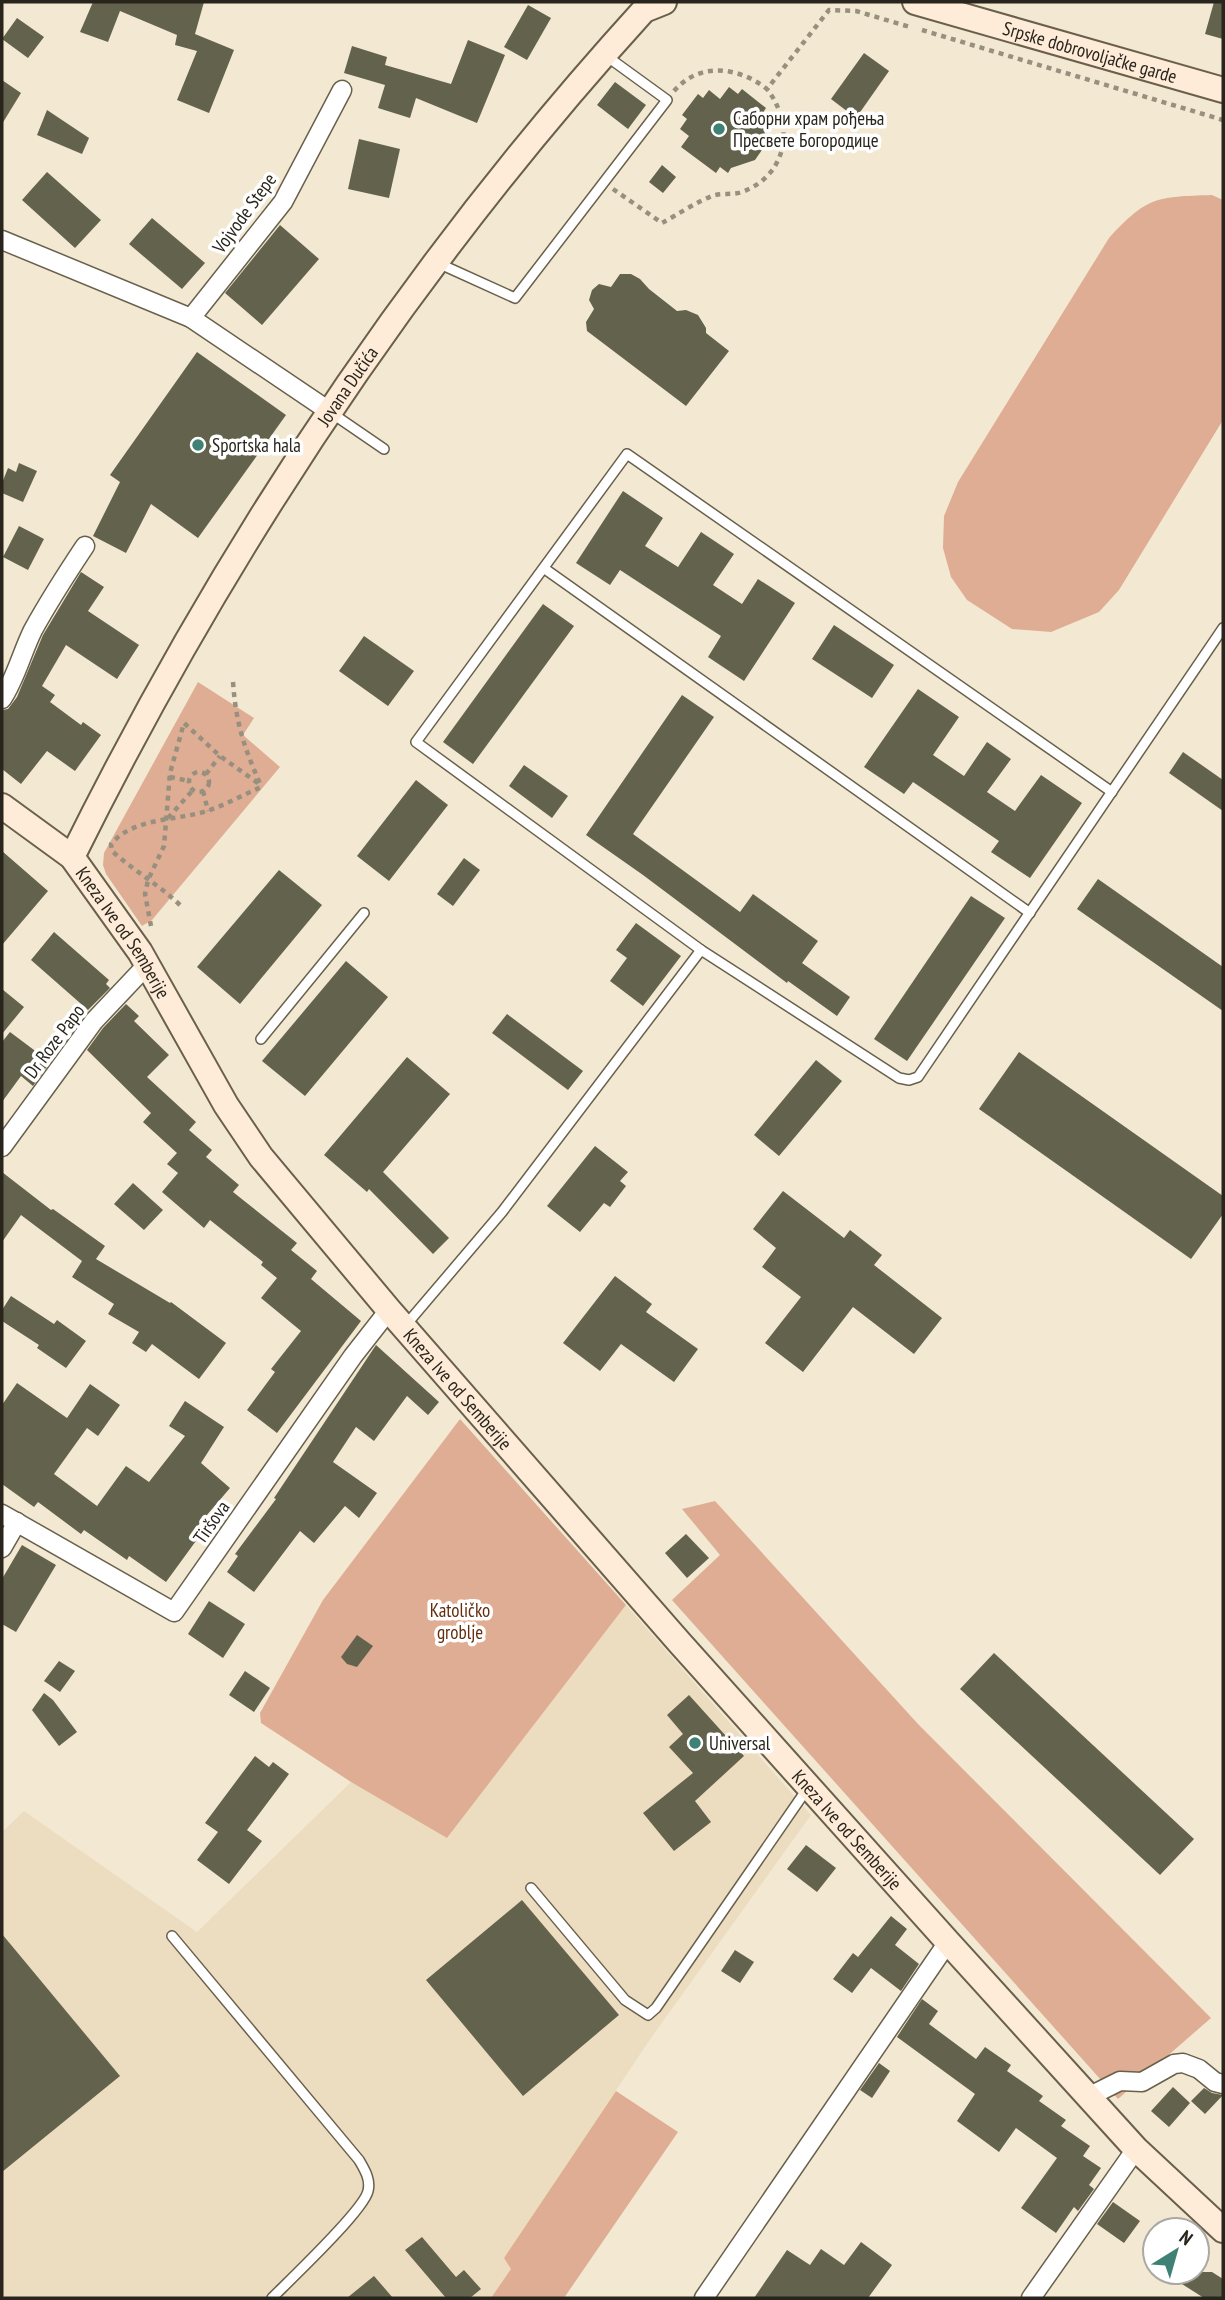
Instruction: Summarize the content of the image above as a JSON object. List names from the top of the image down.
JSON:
{
  "streets": {
    "street": [
      "Srpske dobrovoljačke garde",
      "Vojvode Stepe",
      "Jovana Dučića",
      "Kneza Ive od Semberije",
      "Dr Roze Papo",
      "Tiršova"
    ]
  },
  "crossings": [
    ["Jovana Dučića", "Kneza Ive od Semberije"],
    ["Kneza Ive od Semberije", "Dr Roze Papo"],
    ["Kneza Ive od Semberije", "Tiršova"]
  ],
  "parks": ["Katoličko groblje"],
  "places": ["Саборни храм рођења Пресвете Богородице", "Sportska hala", "Universal"],
  "north": "top right"
}
